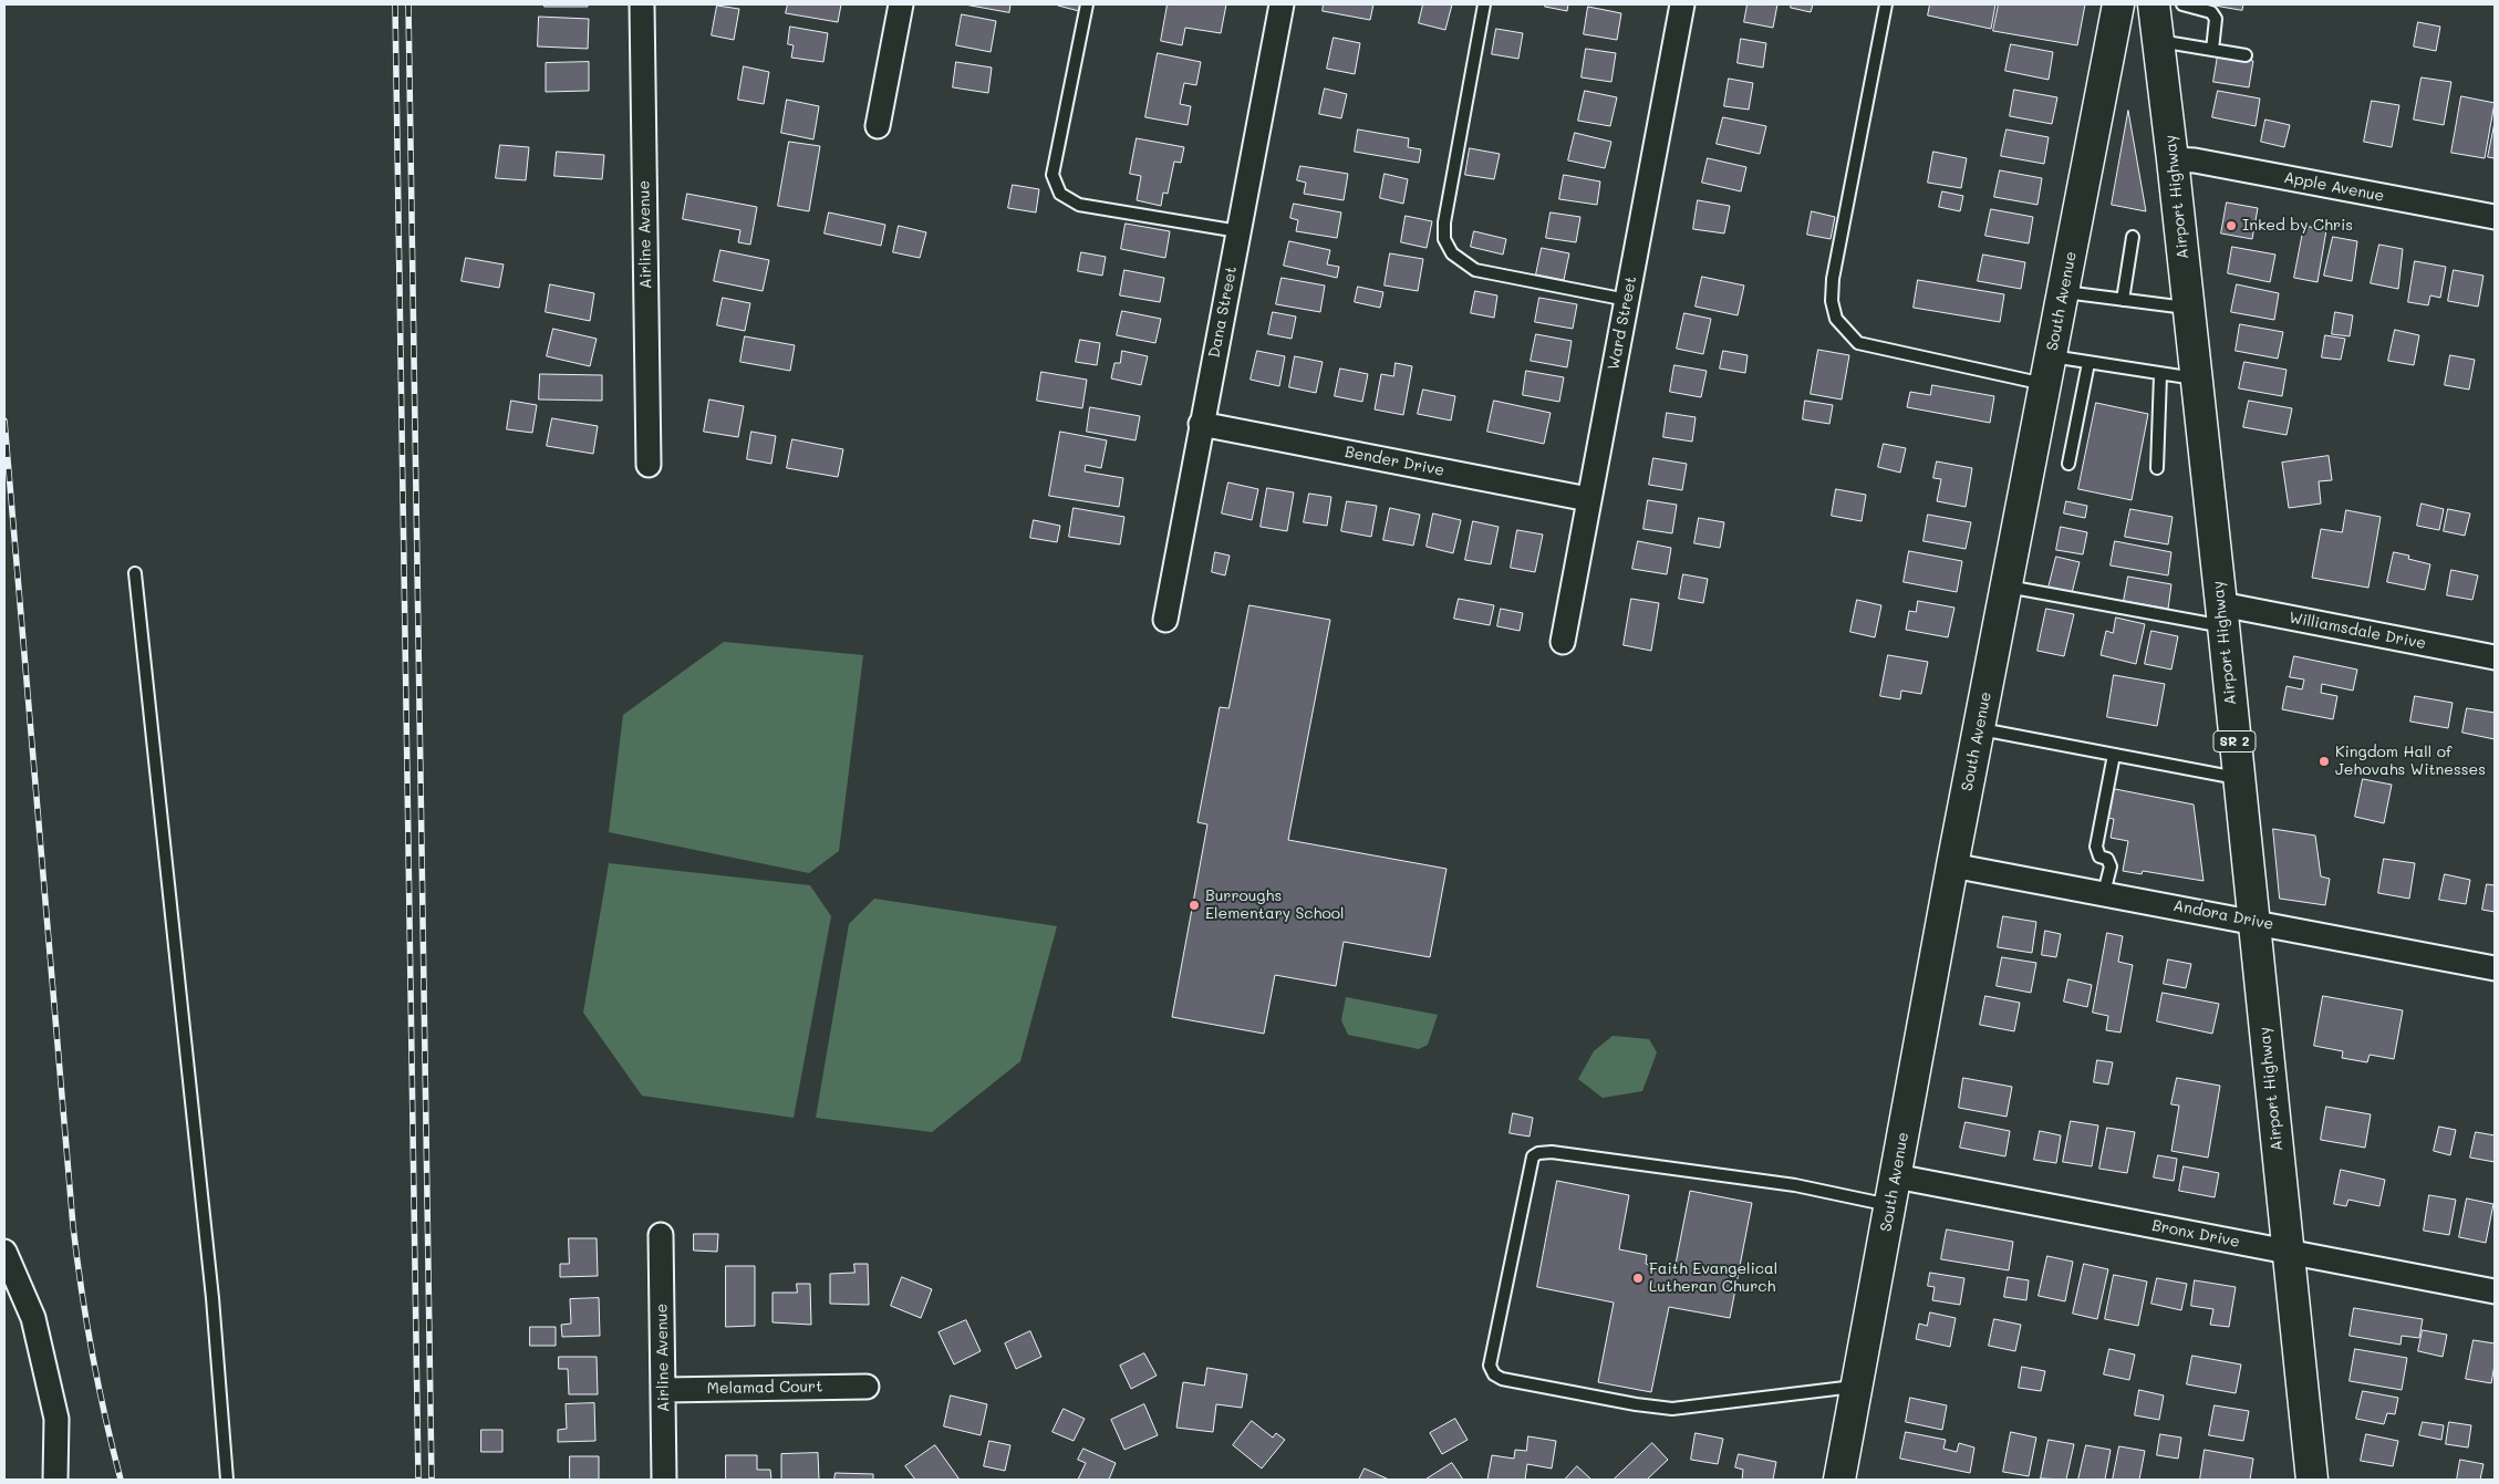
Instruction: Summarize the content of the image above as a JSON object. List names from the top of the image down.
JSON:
{
  "streets": {
    "main road": ["Airport Highway", "South Avenue", "SR 2"],
    "street": [
      "Apple Avenue",
      "Airline Avenue",
      "Dana Street",
      "Ward Street",
      "Bender Drive",
      "Williamsdale Drive",
      "Andora Drive",
      "Bronx Drive",
      "Melamad Court"
    ]
  },
  "crossings": [
    ["Apple Avenue", "Airport Highway"],
    ["Airport Highway", "Williamsdale Drive"],
    ["Airport Highway", "Andora Drive"],
    ["Airport Highway", "Bronx Drive"],
    ["Airline Avenue", "Melamad Court"],
    ["South Avenue", "Andora Drive"],
    ["South Avenue", "Bronx Drive"],
    ["Dana Street", "Bender Drive"],
    ["Ward Street", "Bender Drive"]
  ],
  "places": [
    "Inked by Chris",
    "Kingdom Hall of Jehovahs Witnesses",
    "Burroughs Elementary School",
    "Faith Evangelical Lutheran Church"
  ]
}
